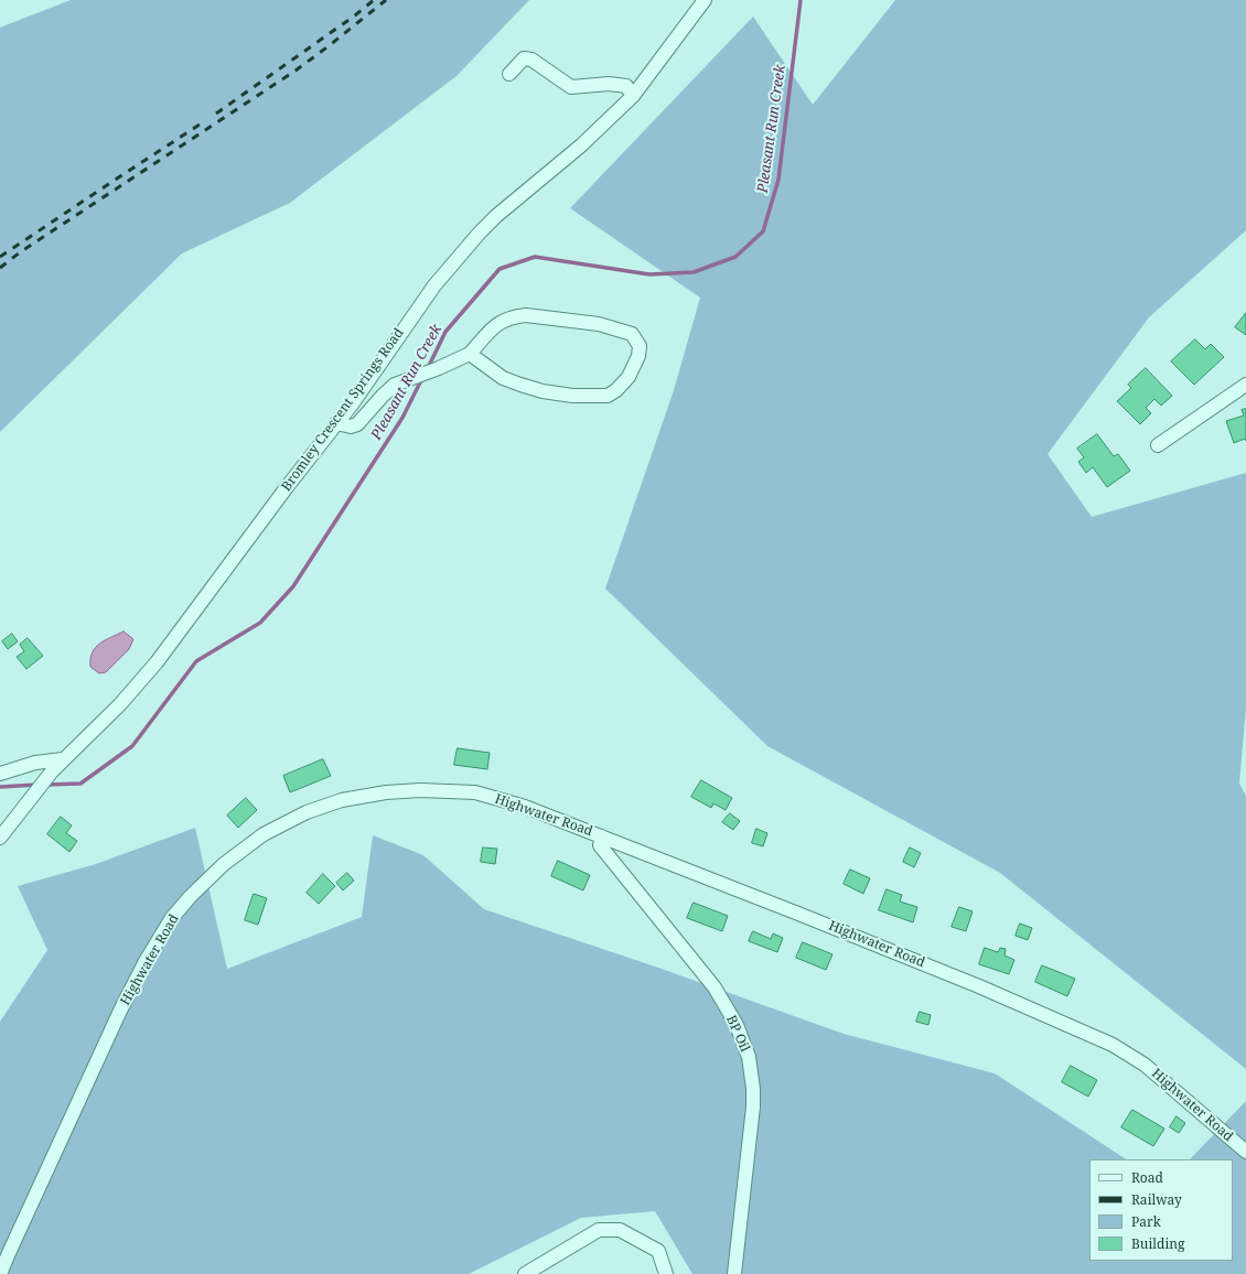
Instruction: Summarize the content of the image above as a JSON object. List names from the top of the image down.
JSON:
{
  "streets": {
    "street": ["Bromley Crescent Springs Road", "Highwater Road", "BP Oil"]
  },
  "crossings": [
    ["Highwater Road", "BP Oil"]
  ],
  "water": ["Pleasant Run Creek"],
  "legend": [
    "Road",
    "Railway",
    "Park",
    "Building"
  ]
}
